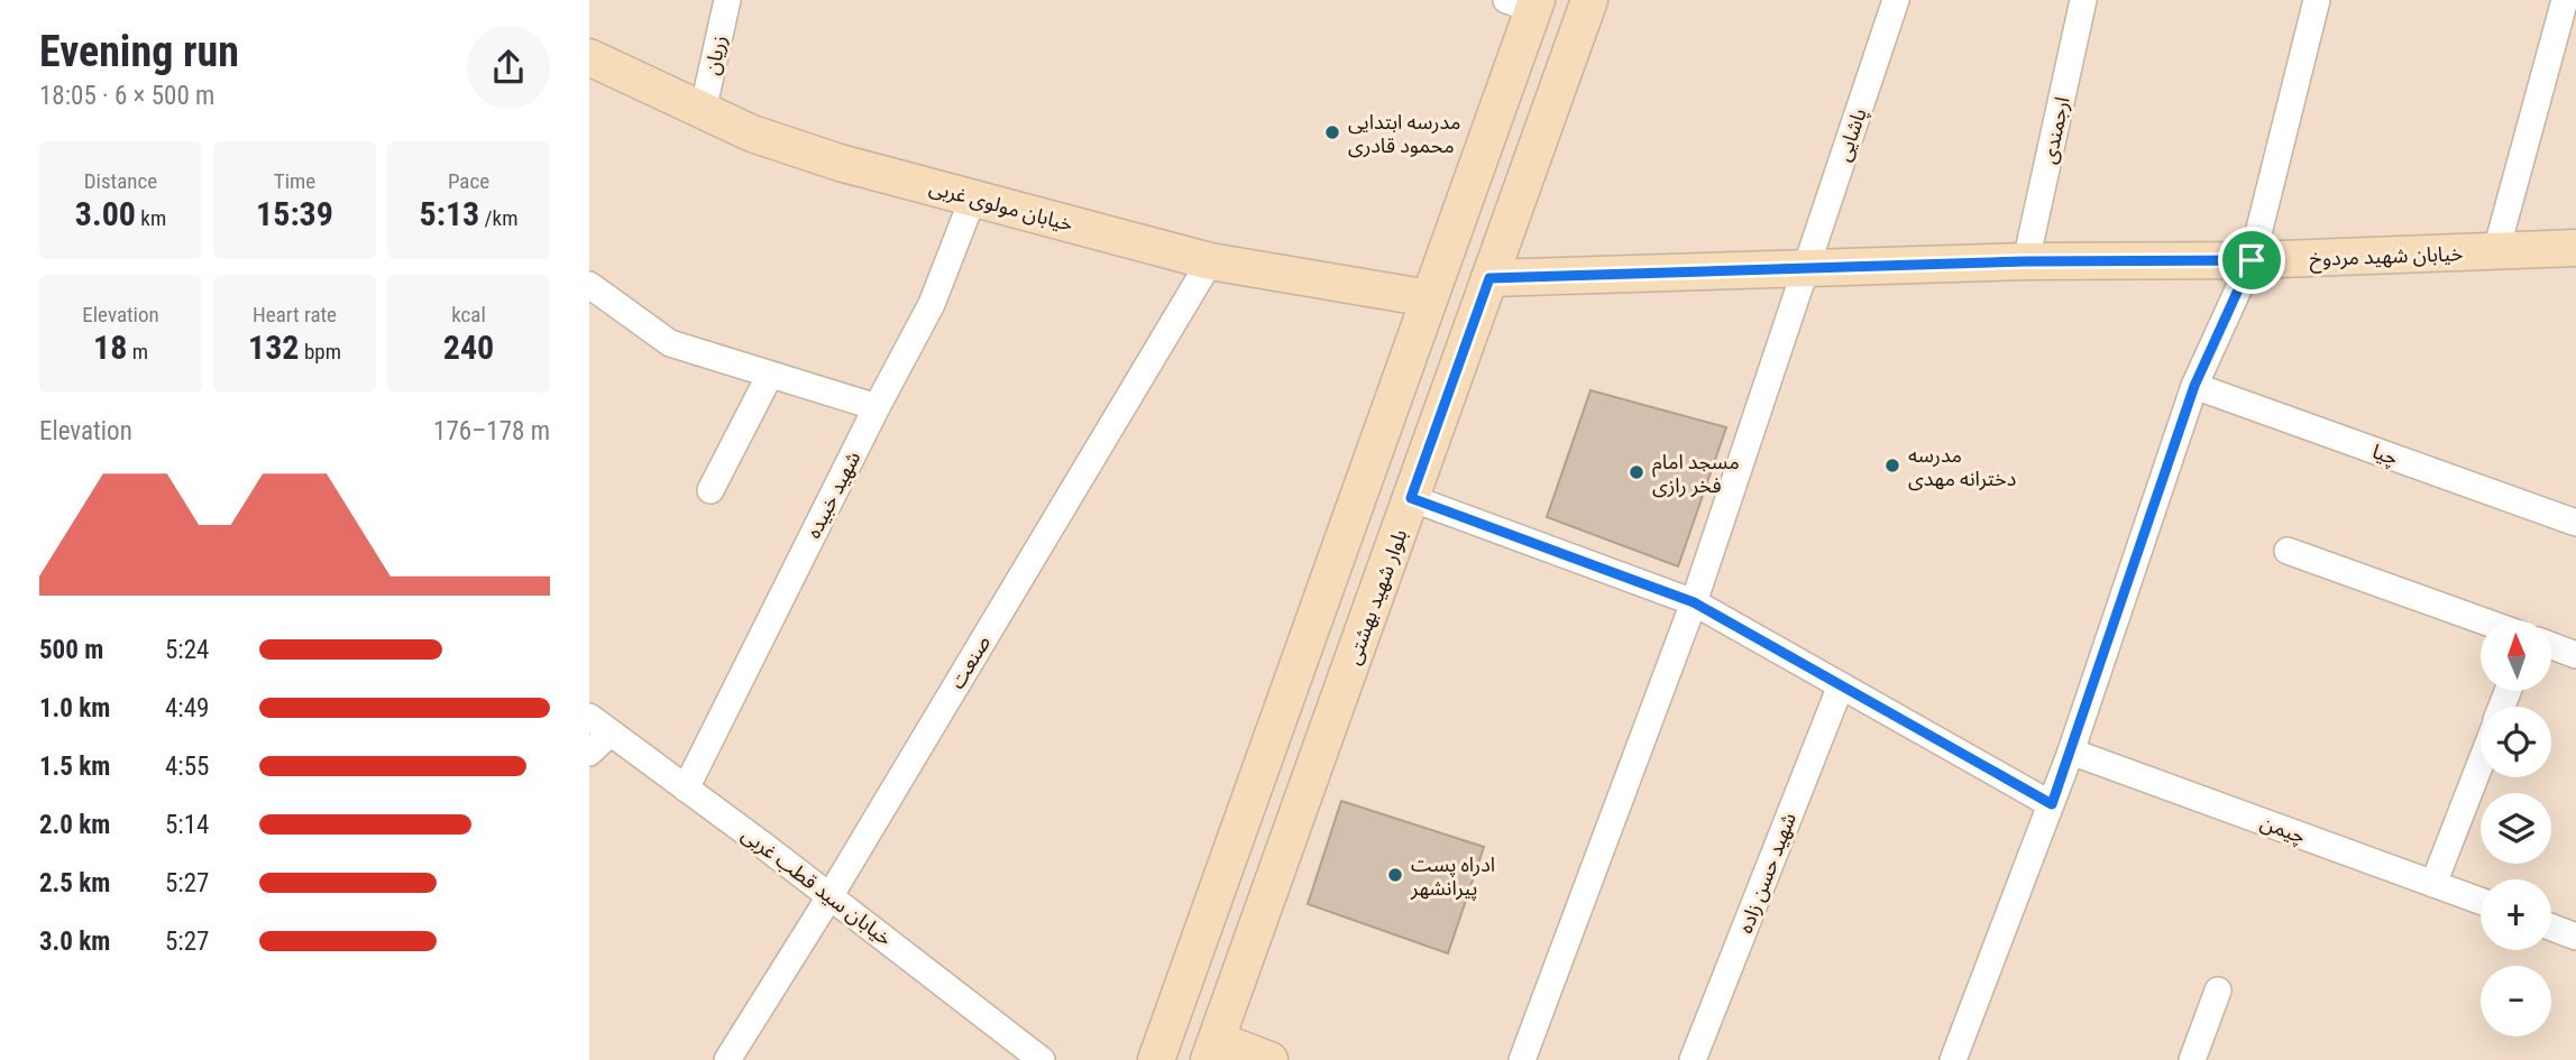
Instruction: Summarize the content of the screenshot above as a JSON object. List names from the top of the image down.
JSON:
{
  "streets": {
    "main road": ["خیابان مولوی غربی", "خیابان شهید مردوخ", "بلوار شهید بهشتی"],
    "street": [
      "زریان",
      "ارجمندی",
      "پاشایی",
      "چیا",
      "شهید خبیده",
      "صنعت",
      "چیمن",
      "شهید حسن زاده",
      "خیابان سید قطب غربی"
    ]
  },
  "crossings": [
    ["زریان", "خیابان مولوی غربی"],
    ["ارجمندی", "خیابان شهید مردوخ"],
    ["پاشایی", "خیابان شهید مردوخ"],
    ["خیابان مولوی غربی", "شهید خبیده"],
    ["خیابان مولوی غربی", "صنعت"],
    ["خیابان شهید مردوخ", "بلوار شهید بهشتی"],
    ["شهید خبیده", "خیابان سید قطب غربی"],
    ["صنعت", "خیابان سید قطب غربی"]
  ],
  "places": [
    "مدرسه ابتدایى محمود قادرى",
    "مدرسه دخترانه مهدی",
    "مسجد امام فخر رازی",
    "ادراه پست پیرانشهر"
  ],
  "north": "top",
  "page": {
    "heading": ["Evening run", "18:05 · 6 × 500 m"],
    "stats": [
      ["Distance", "3.00 km"],
      ["Time", "15:39"],
      ["Pace", "5:13 /km"],
      ["Elevation", "18 m"],
      ["Heart rate", "132 bpm"],
      ["kcal", "240"]
    ],
    "chart": ["Elevation", "176–178 m"],
    "list": [
      {
        "name": "500 m",
        "note": "5:24"
      },
      {
        "name": "1.0 km",
        "note": "4:49"
      },
      {
        "name": "1.5 km",
        "note": "4:55"
      },
      {
        "name": "2.0 km",
        "note": "5:14"
      },
      {
        "name": "2.5 km",
        "note": "5:27"
      },
      {
        "name": "3.0 km",
        "note": "5:27"
      }
    ],
    "map_buttons": ["+", "−"]
  }
}
